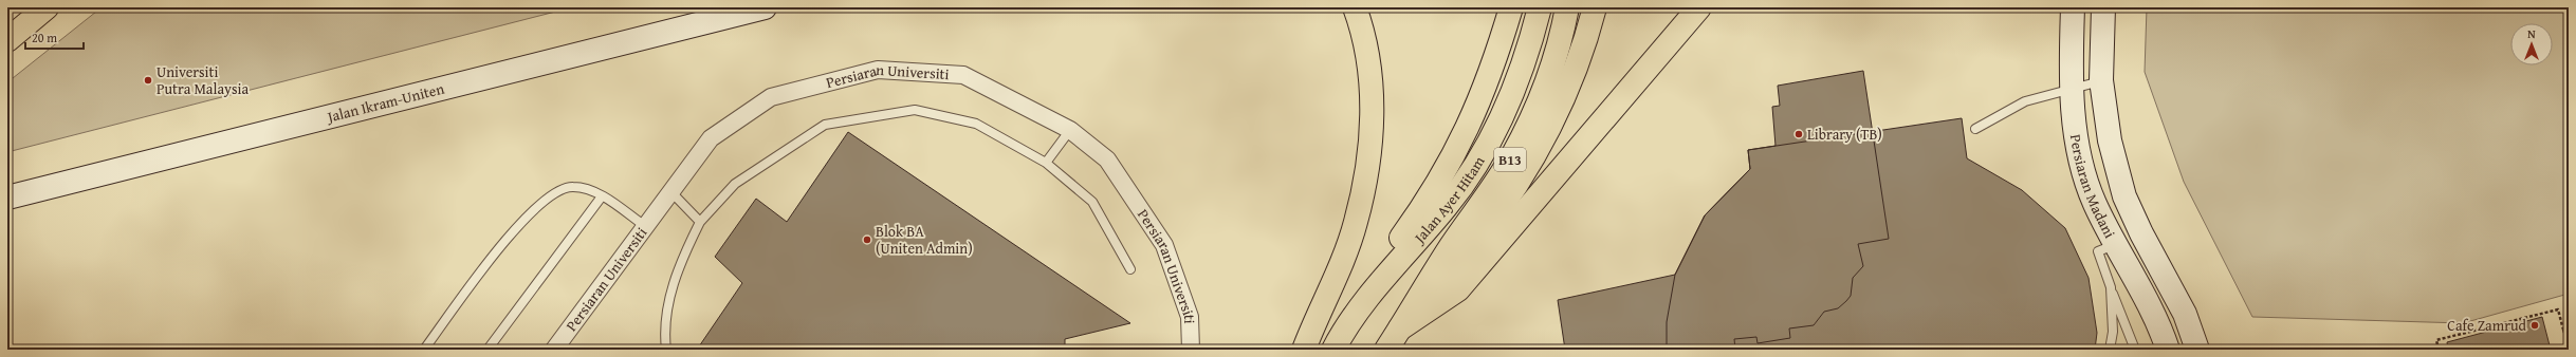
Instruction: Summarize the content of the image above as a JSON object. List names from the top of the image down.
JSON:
{
  "streets": {
    "main road": [
      "Jalan Ikram-Uniten",
      "B13",
      "Persiaran Madani",
      "Jalan Ayer Hitam"
    ],
    "street": ["Persiaran Universiti"]
  },
  "places": [
    "Universiti Putra Malaysia",
    "Library (TB)",
    "Blok BA (Uniten Admin)",
    "Cafe Zamrud"
  ],
  "scale_bar": "20 m",
  "north": "top"
}
